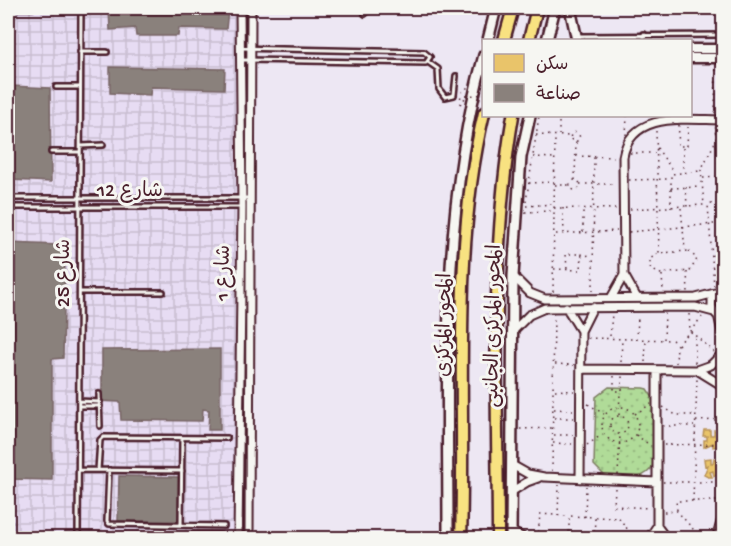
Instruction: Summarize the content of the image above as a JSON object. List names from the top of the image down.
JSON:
{
  "streets": {
    "highway": ["المحور المركزى"],
    "main road": ["المحور المركزى الجانبى"],
    "street": ["شارع 1"],
    "lane": ["شارع 12", "شارع 25"]
  },
  "crossings": [
    ["شارع 12", "شارع 25"],
    ["شارع 12", "شارع 1"]
  ],
  "legend": ["سكن", "صناعة"]
}
